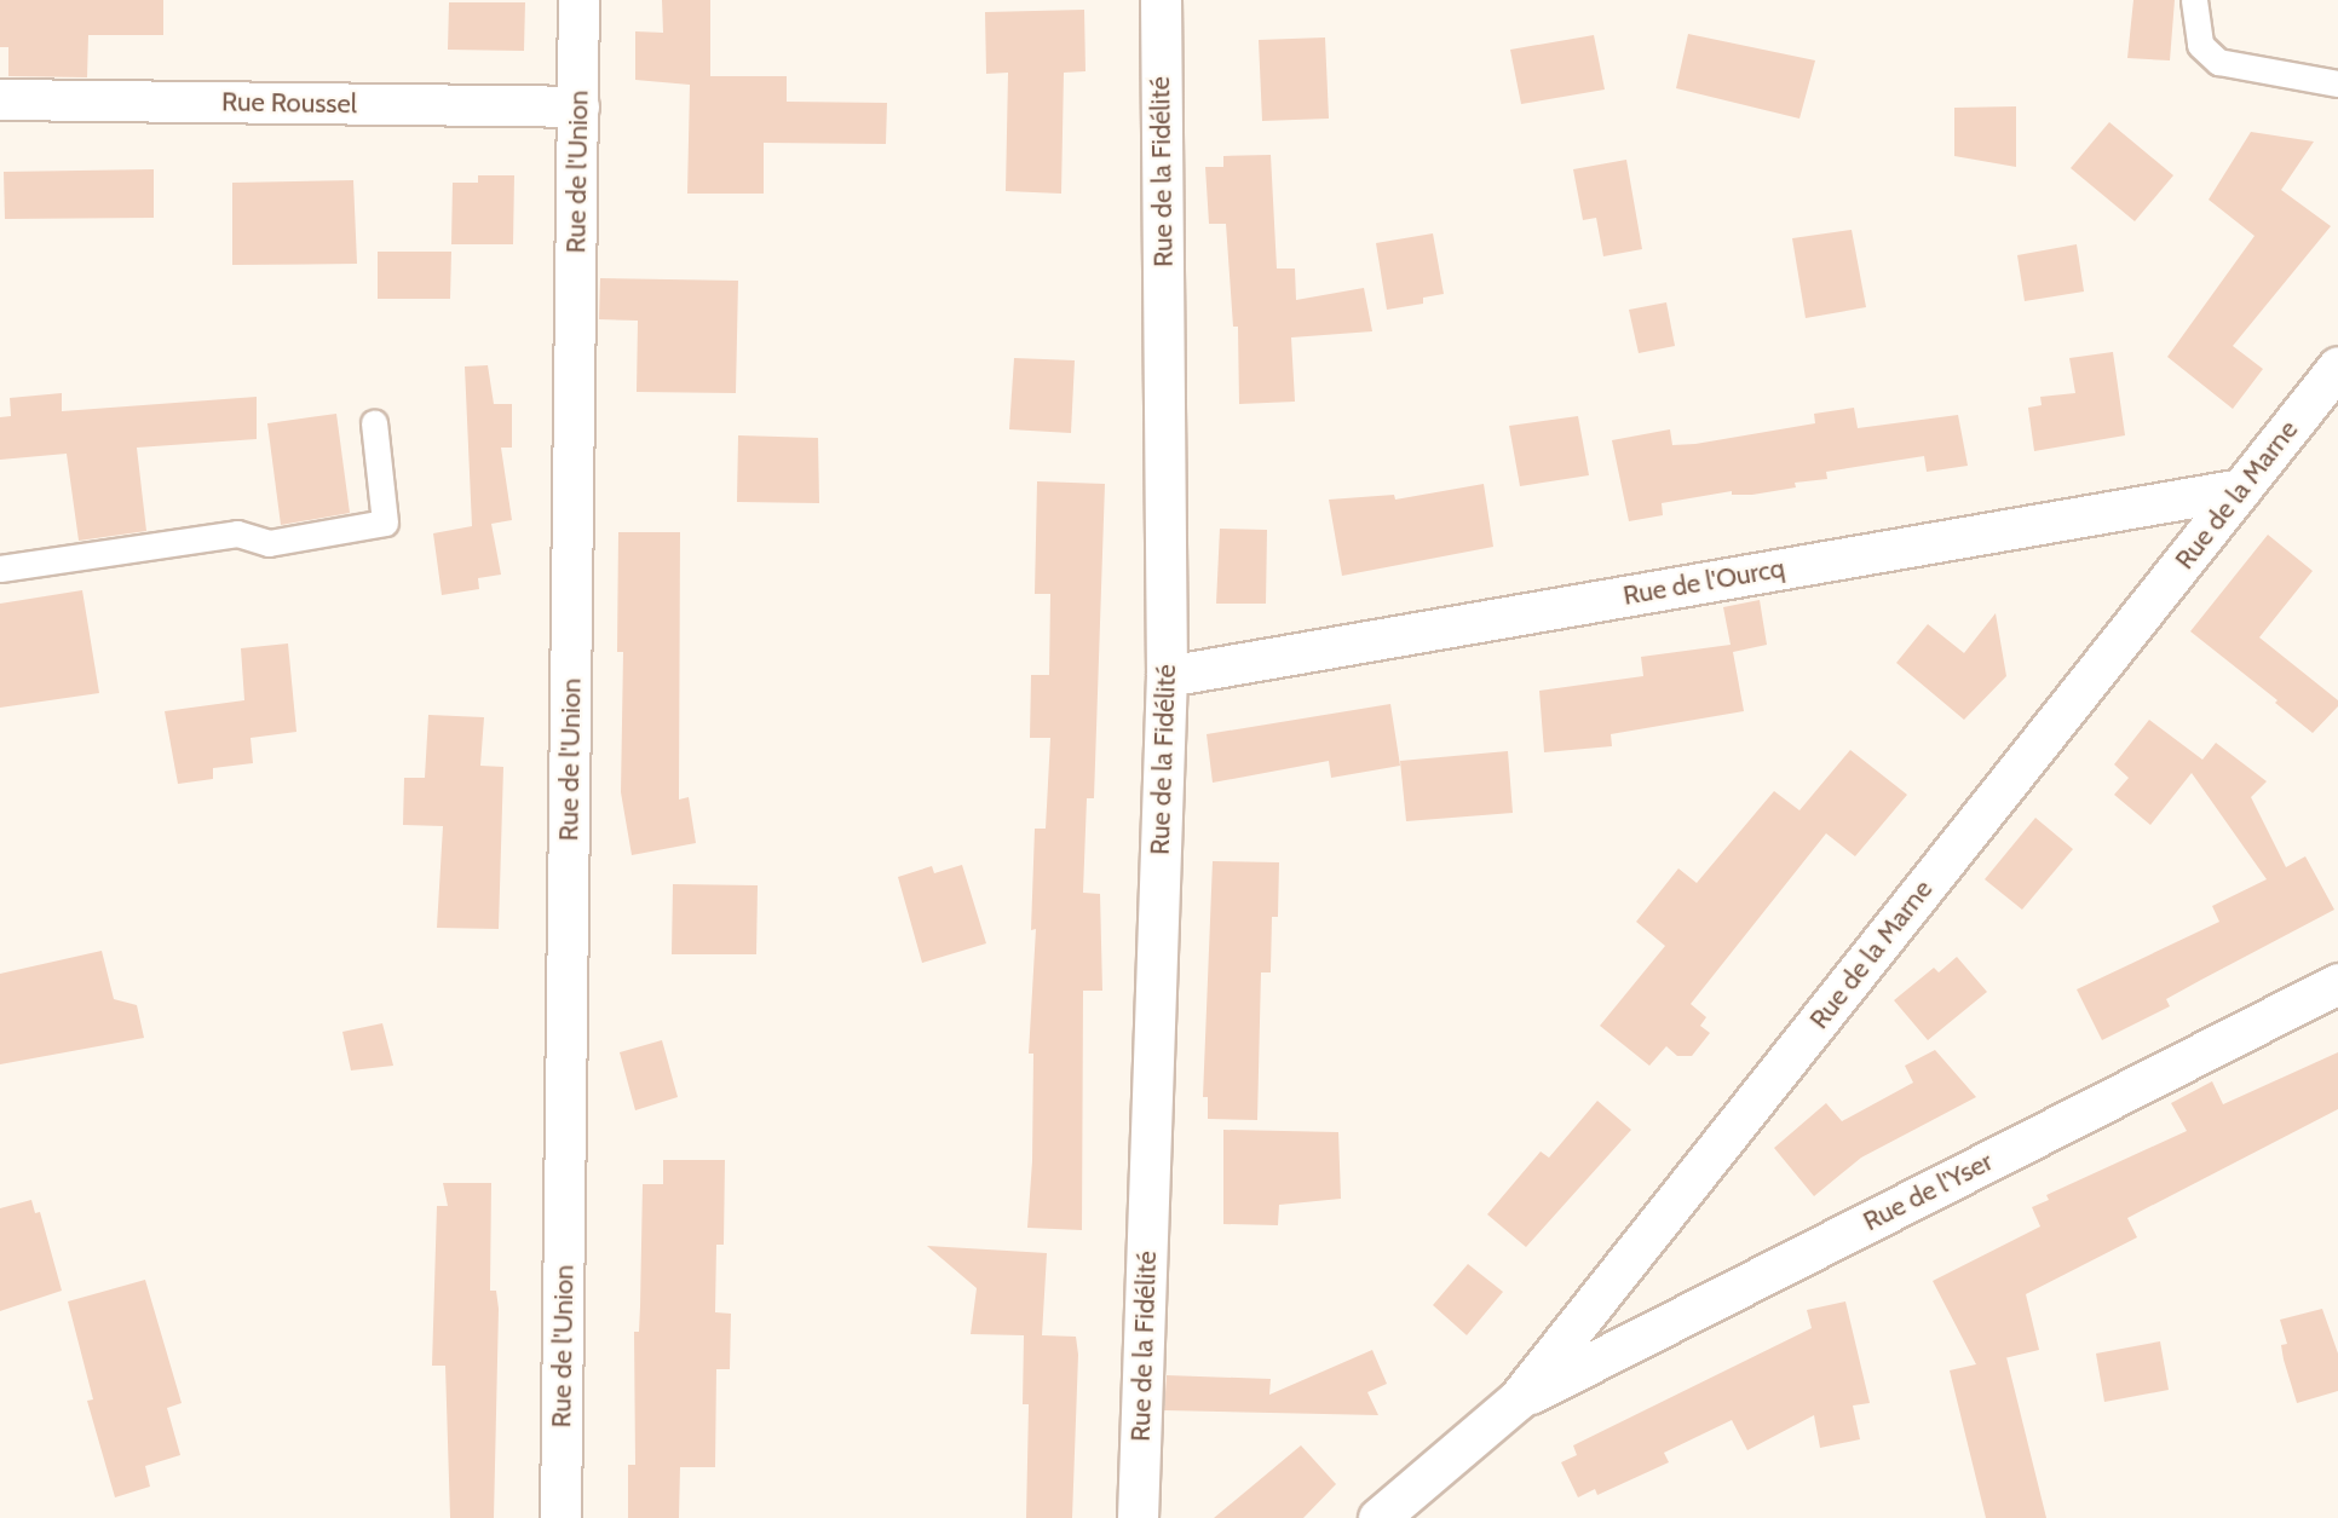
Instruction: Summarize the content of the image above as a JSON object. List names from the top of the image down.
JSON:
{
  "streets": {
    "street": [
      "Rue Roussel",
      "Rue de l'Union",
      "Rue de la Fidélité",
      "Rue de la Marne",
      "Rue de l'Ourcq",
      "Rue de l'Yser"
    ]
  },
  "crossings": [
    ["Rue Roussel", "Rue de l'Union"],
    ["Rue de la Fidélité", "Rue de l'Ourcq"],
    ["Rue de la Marne", "Rue de l'Ourcq"],
    ["Rue de la Marne", "Rue de l'Yser"]
  ]
}
